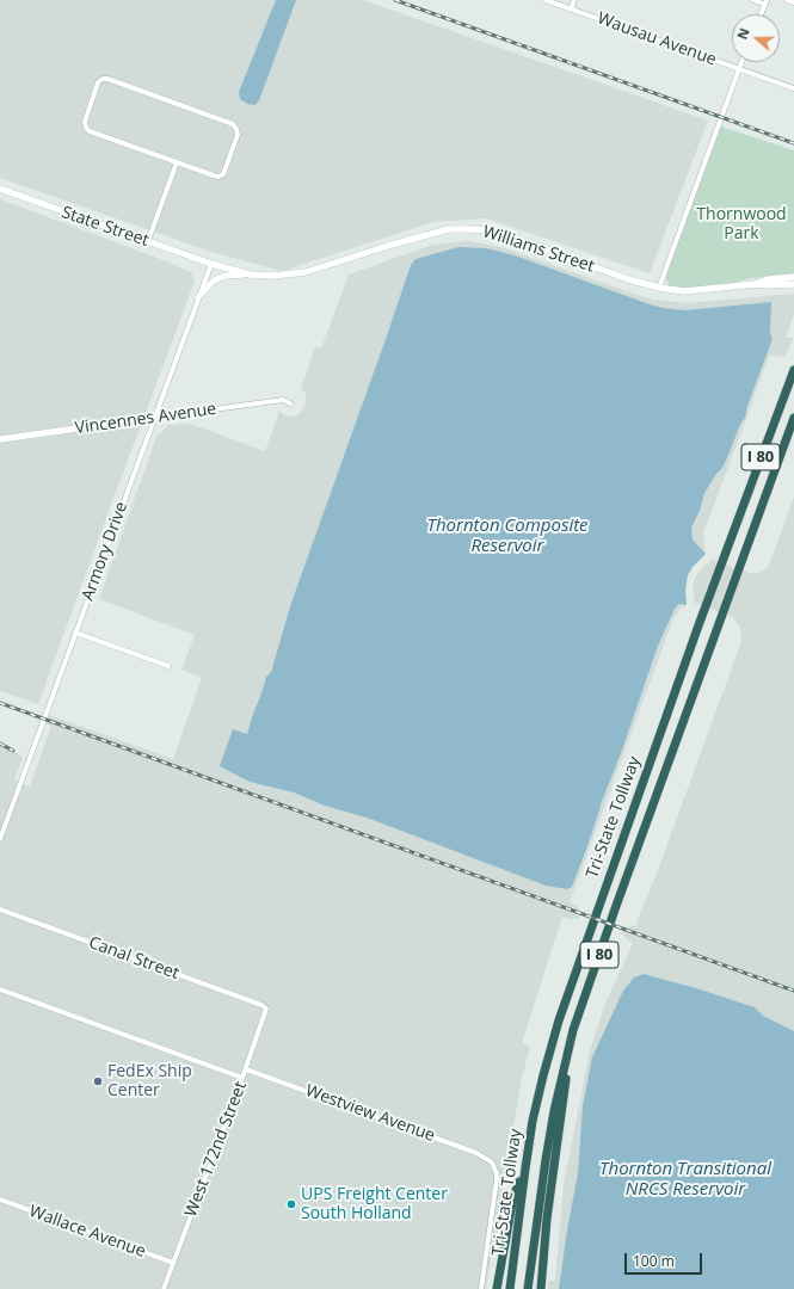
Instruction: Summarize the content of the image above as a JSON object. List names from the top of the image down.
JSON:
{
  "streets": {
    "highway": ["I 80", "Tri-State Tollway"],
    "street": [
      "Wausau Avenue",
      "State Street",
      "Williams Street",
      "Vincennes Avenue",
      "Armory Drive",
      "Canal Street",
      "Westview Avenue",
      "West 172nd Street",
      "Wallace Avenue"
    ]
  },
  "crossings": [
    ["State Street", "Williams Street"],
    ["State Street", "Armory Drive"],
    ["Williams Street", "Armory Drive"],
    ["Vincennes Avenue", "Armory Drive"],
    ["Canal Street", "West 172nd Street"],
    ["Westview Avenue", "West 172nd Street"],
    ["West 172nd Street", "Wallace Avenue"]
  ],
  "water": ["Thornton Composite Reservoir", "Thornton Transitional NRCS Reservoir"],
  "parks": ["Thornwood Park"],
  "places": ["FedEx Ship Center", "UPS Freight Center South Holland"],
  "scale_bar": "100 m",
  "north": "left"
}
